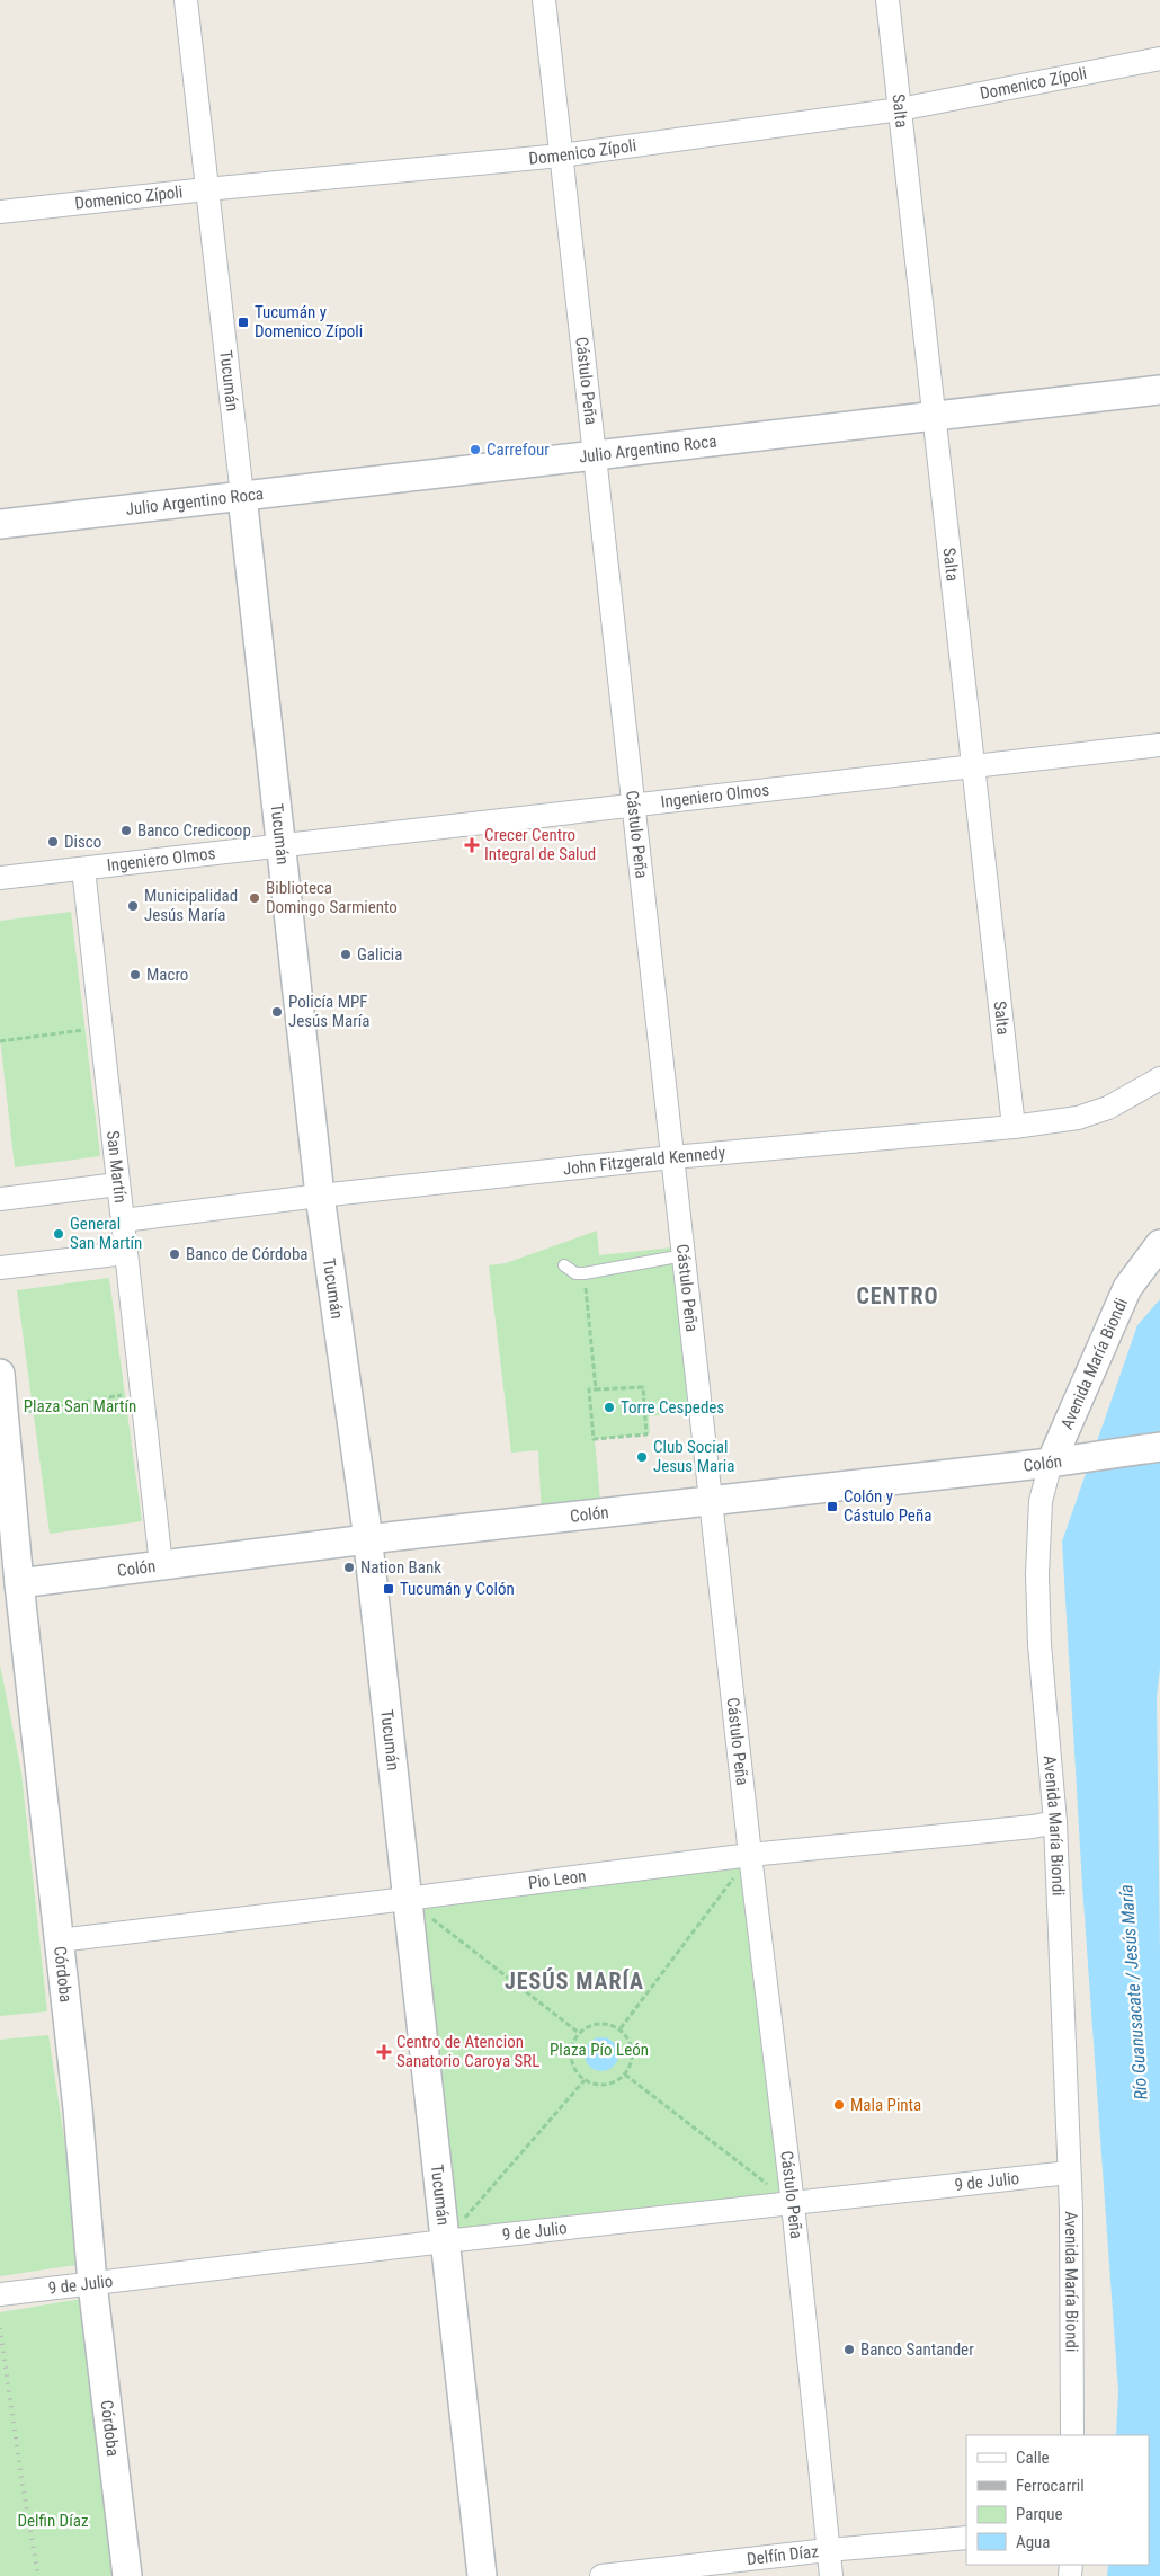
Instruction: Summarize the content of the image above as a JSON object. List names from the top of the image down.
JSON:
{
  "streets": {
    "street": [
      "Domenico Zípoli",
      "Salta",
      "Tucumán",
      "Cástulo Peña",
      "Julio Argentino Roca",
      "Ingeniero Olmos",
      "John Fitzgerald Kennedy",
      "San Martín",
      "Avenida María Biondi",
      "Colón",
      "Pio Leon",
      "Córdoba",
      "9 de Julio",
      "Delfín Díaz"
    ]
  },
  "crossings": [
    ["Domenico Zípoli", "Salta"],
    ["Domenico Zípoli", "Tucumán"],
    ["Domenico Zípoli", "Cástulo Peña"],
    ["Salta", "Julio Argentino Roca"],
    ["Salta", "Ingeniero Olmos"],
    ["Salta", "John Fitzgerald Kennedy"],
    ["Tucumán", "Julio Argentino Roca"],
    ["Tucumán", "Ingeniero Olmos"],
    ["Tucumán", "John Fitzgerald Kennedy"],
    ["Tucumán", "Colón"],
    ["Tucumán", "Pio Leon"],
    ["Tucumán", "9 de Julio"],
    ["Cástulo Peña", "Julio Argentino Roca"],
    ["Cástulo Peña", "Ingeniero Olmos"],
    ["Cástulo Peña", "John Fitzgerald Kennedy"],
    ["Cástulo Peña", "Colón"],
    ["Cástulo Peña", "Pio Leon"],
    ["Cástulo Peña", "9 de Julio"],
    ["Cástulo Peña", "Delfín Díaz"],
    ["Ingeniero Olmos", "San Martín"],
    ["John Fitzgerald Kennedy", "San Martín"],
    ["San Martín", "Colón"],
    ["Avenida María Biondi", "Colón"],
    ["Avenida María Biondi", "Pio Leon"],
    ["Avenida María Biondi", "9 de Julio"],
    ["Colón", "Córdoba"],
    ["Pio Leon", "Córdoba"],
    ["Córdoba", "9 de Julio"]
  ],
  "districts": ["CENTRO", "JESÚS MARÍA"],
  "water": ["Río Guanusacate / Jesús María"],
  "parks": ["Plaza San Martín", "Plaza Pío León", "Delfin Díaz"],
  "places": {
    "transit": ["Tucumán y Domenico Zípoli", "Colón y Cástulo Peña", "Tucumán y Colón"],
    "other": [
      "Carrefour",
      "Banco Credicoop",
      "Disco",
      "Biblioteca Domingo Sarmiento",
      "Municipalidad Jesús María",
      "Galicia",
      "Macro",
      "Policía MPF Jesús María",
      "General San Martín",
      "Banco de Córdoba",
      "Torre Cespedes",
      "Club Social Jesus Maria",
      "Nation Bank",
      "Mala Pinta",
      "Banco Santander"
    ],
    "health": ["Crecer Centro Integral de Salud", "Centro de Atencion Sanatorio Caroya SRL"]
  },
  "legend": [
    "Calle",
    "Ferrocarril",
    "Parque",
    "Agua"
  ]
}
